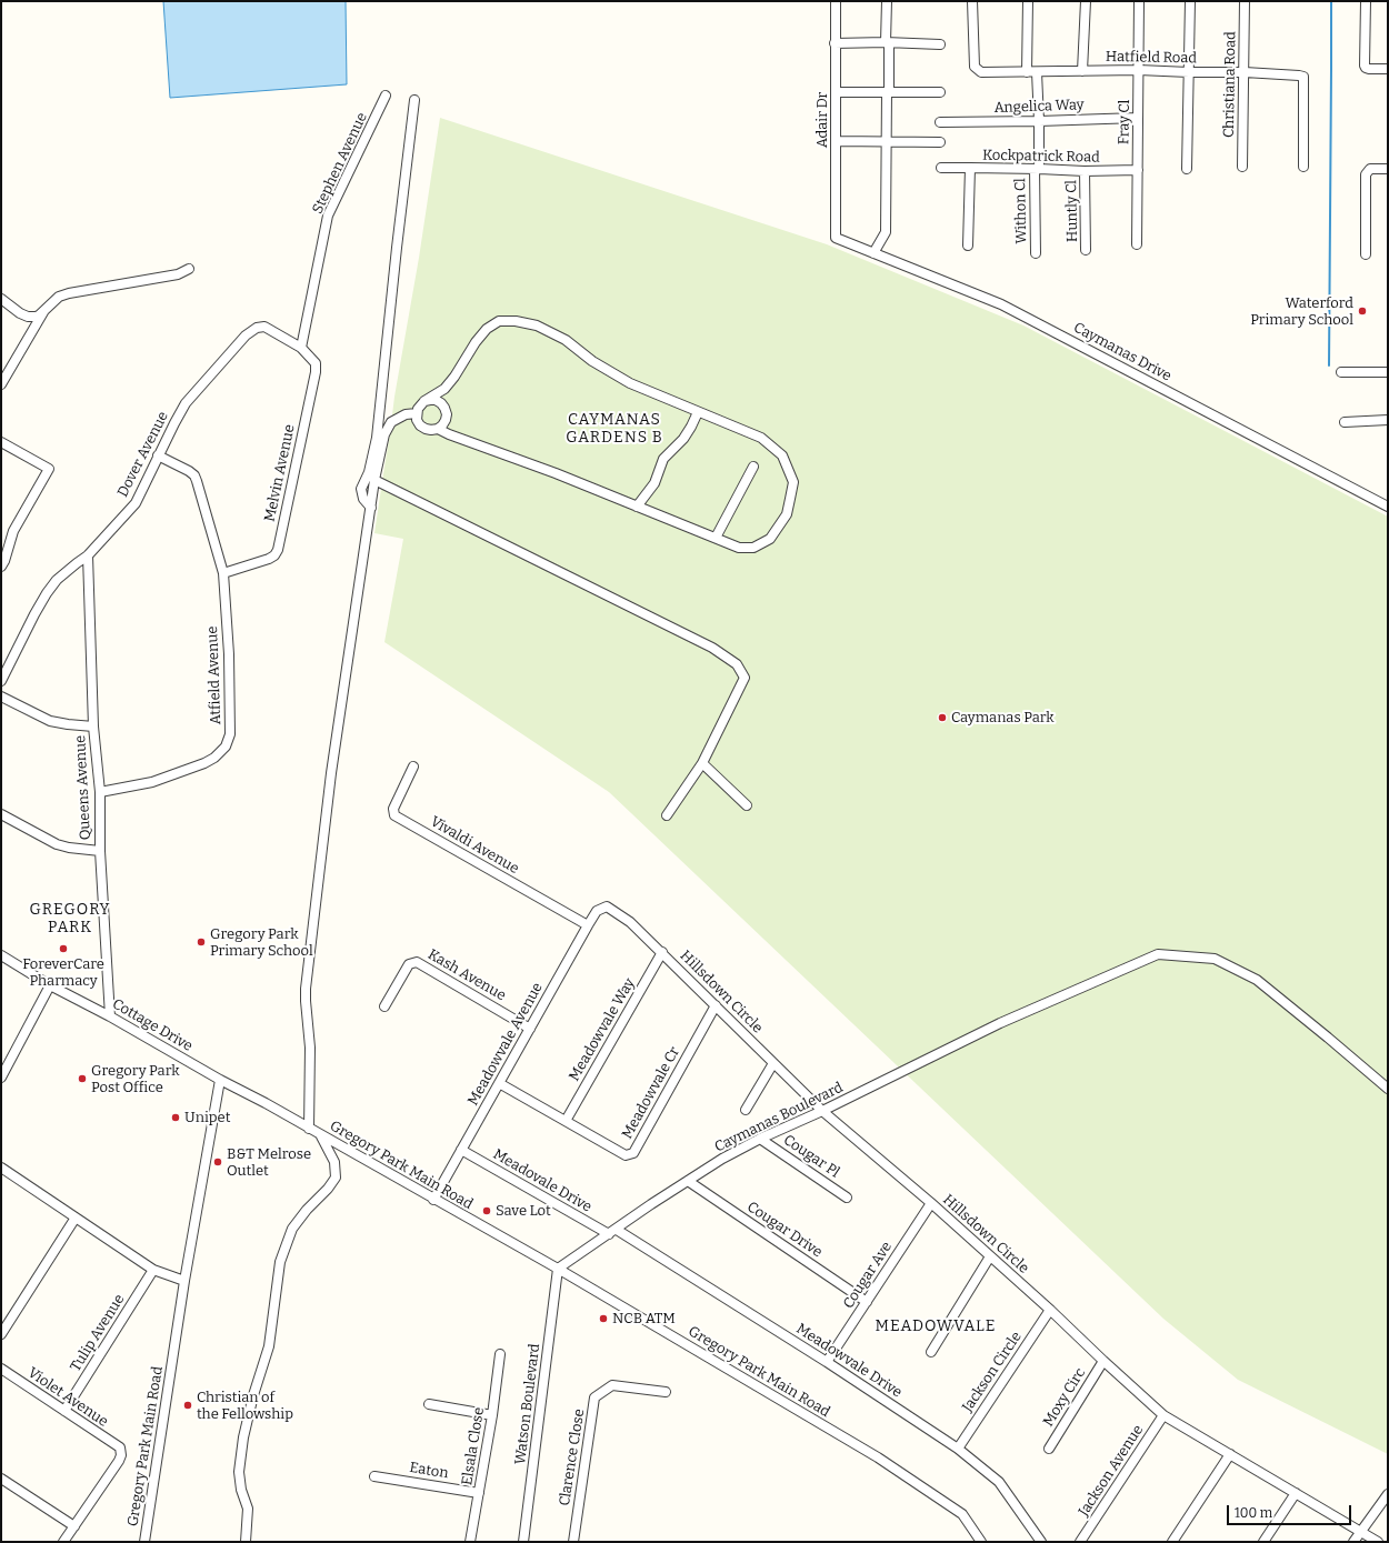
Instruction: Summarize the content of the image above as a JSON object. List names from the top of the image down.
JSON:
{
  "streets": {
    "street": [
      "Hatfield Road",
      "Christiana Road",
      "Angelica Way",
      "Adair Dr",
      "Fray Cl",
      "Kockpatrick Road",
      "Stephen Avenue",
      "Withon Cl",
      "Huntly Cl",
      "Caymanas Drive",
      "Dover Avenue",
      "Melvin Avenue",
      "Atfield Avenue",
      "Queens Avenue",
      "Vivaldi Avenue",
      "Kash Avenue",
      "Hillsdown Circle",
      "Cottage Drive",
      "Meadowvale Way",
      "Meadowvale Avenue",
      "Meadowvale Cr",
      "Caymanas Boulevard",
      "Cougar Pl",
      "Gregory Park Main Road",
      "Meadovale Drive",
      "Cougar Drive",
      "Cougar Ave",
      "Tulip Avenue",
      "Meadowvale Drive",
      "Jackson Circle",
      "Violet Avenue",
      "Moxy Circ",
      "Watson Boulevard",
      "Elsala Close",
      "Clarence Close",
      "Eaton",
      "Jackson Avenue"
    ]
  },
  "crossings": [
    ["Hatfield Road", "Christiana Road"],
    ["Hatfield Road", "Fray Cl"],
    ["Hatfield Road", "Withon Cl"],
    ["Angelica Way", "Fray Cl"],
    ["Angelica Way", "Withon Cl"],
    ["Adair Dr", "Caymanas Drive"],
    ["Fray Cl", "Kockpatrick Road"],
    ["Kockpatrick Road", "Withon Cl"],
    ["Kockpatrick Road", "Huntly Cl"],
    ["Stephen Avenue", "Dover Avenue"],
    ["Stephen Avenue", "Melvin Avenue"],
    ["Dover Avenue", "Melvin Avenue"],
    ["Dover Avenue", "Atfield Avenue"],
    ["Dover Avenue", "Queens Avenue"],
    ["Melvin Avenue", "Atfield Avenue"],
    ["Atfield Avenue", "Queens Avenue"],
    ["Queens Avenue", "Cottage Drive"],
    ["Vivaldi Avenue", "Meadowvale Avenue"],
    ["Kash Avenue", "Meadowvale Avenue"],
    ["Hillsdown Circle", "Meadowvale Way"],
    ["Hillsdown Circle", "Meadowvale Avenue"],
    ["Hillsdown Circle", "Meadowvale Cr"],
    ["Hillsdown Circle", "Caymanas Boulevard"],
    ["Hillsdown Circle", "Cougar Ave"],
    ["Hillsdown Circle", "Jackson Circle"],
    ["Hillsdown Circle", "Moxy Circ"],
    ["Hillsdown Circle", "Jackson Avenue"],
    ["Cottage Drive", "Gregory Park Main Road"],
    ["Meadowvale Way", "Meadowvale Cr"],
    ["Meadowvale Avenue", "Meadowvale Cr"],
    ["Meadowvale Avenue", "Gregory Park Main Road"],
    ["Meadowvale Avenue", "Meadovale Drive"],
    ["Caymanas Boulevard", "Cougar Pl"],
    ["Caymanas Boulevard", "Gregory Park Main Road"],
    ["Caymanas Boulevard", "Meadovale Drive"],
    ["Caymanas Boulevard", "Cougar Drive"],
    ["Caymanas Boulevard", "Meadowvale Drive"],
    ["Caymanas Boulevard", "Watson Boulevard"],
    ["Gregory Park Main Road", "Watson Boulevard"],
    ["Meadovale Drive", "Meadowvale Drive"],
    ["Cougar Drive", "Cougar Ave"],
    ["Cougar Ave", "Meadowvale Drive"],
    ["Tulip Avenue", "Violet Avenue"],
    ["Meadowvale Drive", "Jackson Circle"],
    ["Elsala Close", "Eaton"]
  ],
  "districts": ["CAYMANAS GARDENS B", "GREGORY PARK", "MEADOWVALE"],
  "places": [
    "Waterford Primary School",
    "Caymanas Park",
    "Gregory Park Primary School",
    "ForeverCare Pharmacy",
    "Gregory Park Post Office",
    "Unipet",
    "B&T Melrose Outlet",
    "Save Lot",
    "NCB ATM",
    "Christian of the Fellowship"
  ],
  "scale_bar": "100 m"
}
